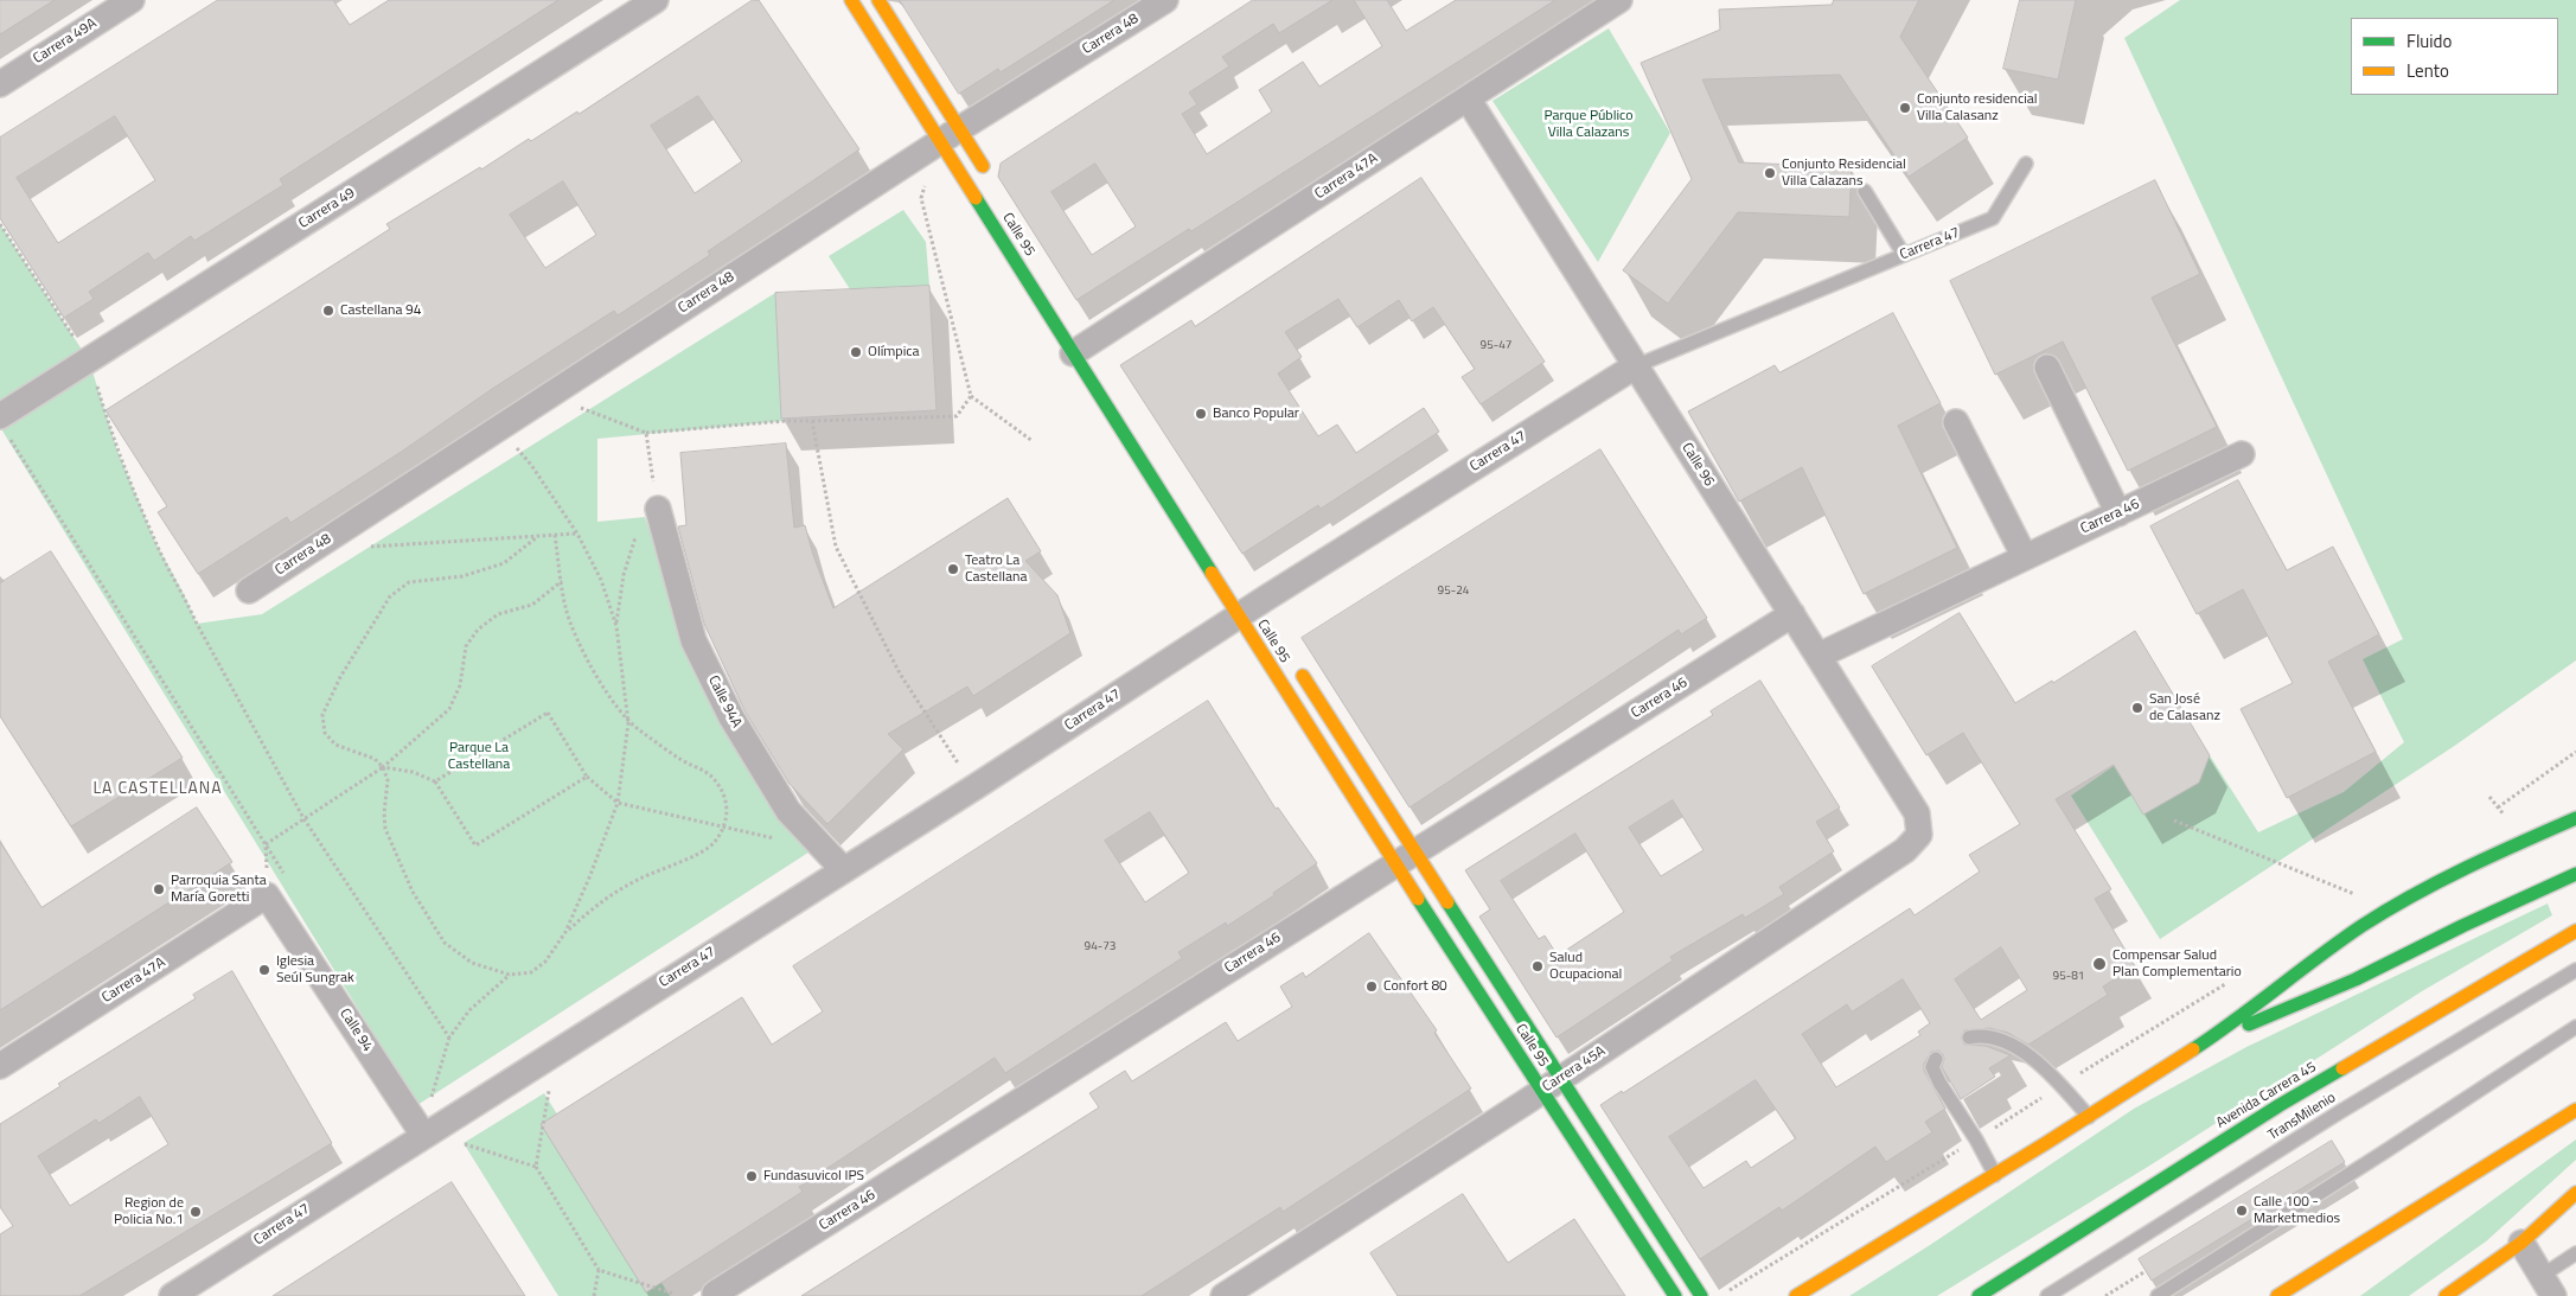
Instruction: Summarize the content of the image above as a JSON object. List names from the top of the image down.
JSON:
{
  "streets": {
    "main road": ["Calle 95", "Avenida Carrera 45"],
    "street": [
      "Carrera 48",
      "Carrera 49A",
      "Carrera 47A",
      "Carrera 49",
      "Carrera 47",
      "Calle 96",
      "Carrera 46",
      "Calle 94A",
      "Calle 94",
      "Carrera 45A"
    ],
    "lane": ["TransMilenio"]
  },
  "crossings": [
    ["Carrera 48", "Calle 95"],
    ["Carrera 47A", "Calle 95"],
    ["Carrera 47A", "Calle 96"],
    ["Carrera 47A", "Calle 94"],
    ["Calle 95", "Carrera 47"],
    ["Calle 95", "Carrera 46"],
    ["Calle 95", "Carrera 45A"],
    ["Carrera 47", "Calle 96"],
    ["Carrera 47", "Calle 94A"],
    ["Carrera 47", "Calle 94"],
    ["Calle 96", "Carrera 46"],
    ["Calle 96", "Carrera 45A"]
  ],
  "districts": ["LA CASTELLANA"],
  "parks": ["Parque Público Villa Calazans", "Parque La Castellana"],
  "places": [
    "Conjunto residencial Villa Calasanz",
    "Conjunto Residencial Villa Calazans",
    "Castellana 94",
    "Olímpica",
    "Banco Popular",
    "Teatro La Castellana",
    "San José de Calasanz",
    "Parroquia Santa María Goretti",
    "Compensar Salud Plan Complementario",
    "Salud Ocupacional",
    "Iglesia Seúl Sungrak",
    "Confort 80",
    "Fundasuvicol IPS",
    "Calle 100 - Marketmedios",
    "Region de Policia No.1"
  ],
  "house_numbers": [
    "95-47",
    "95-24",
    "94-73",
    "95-81"
  ],
  "legend": ["Fluido", "Lento"]
}
